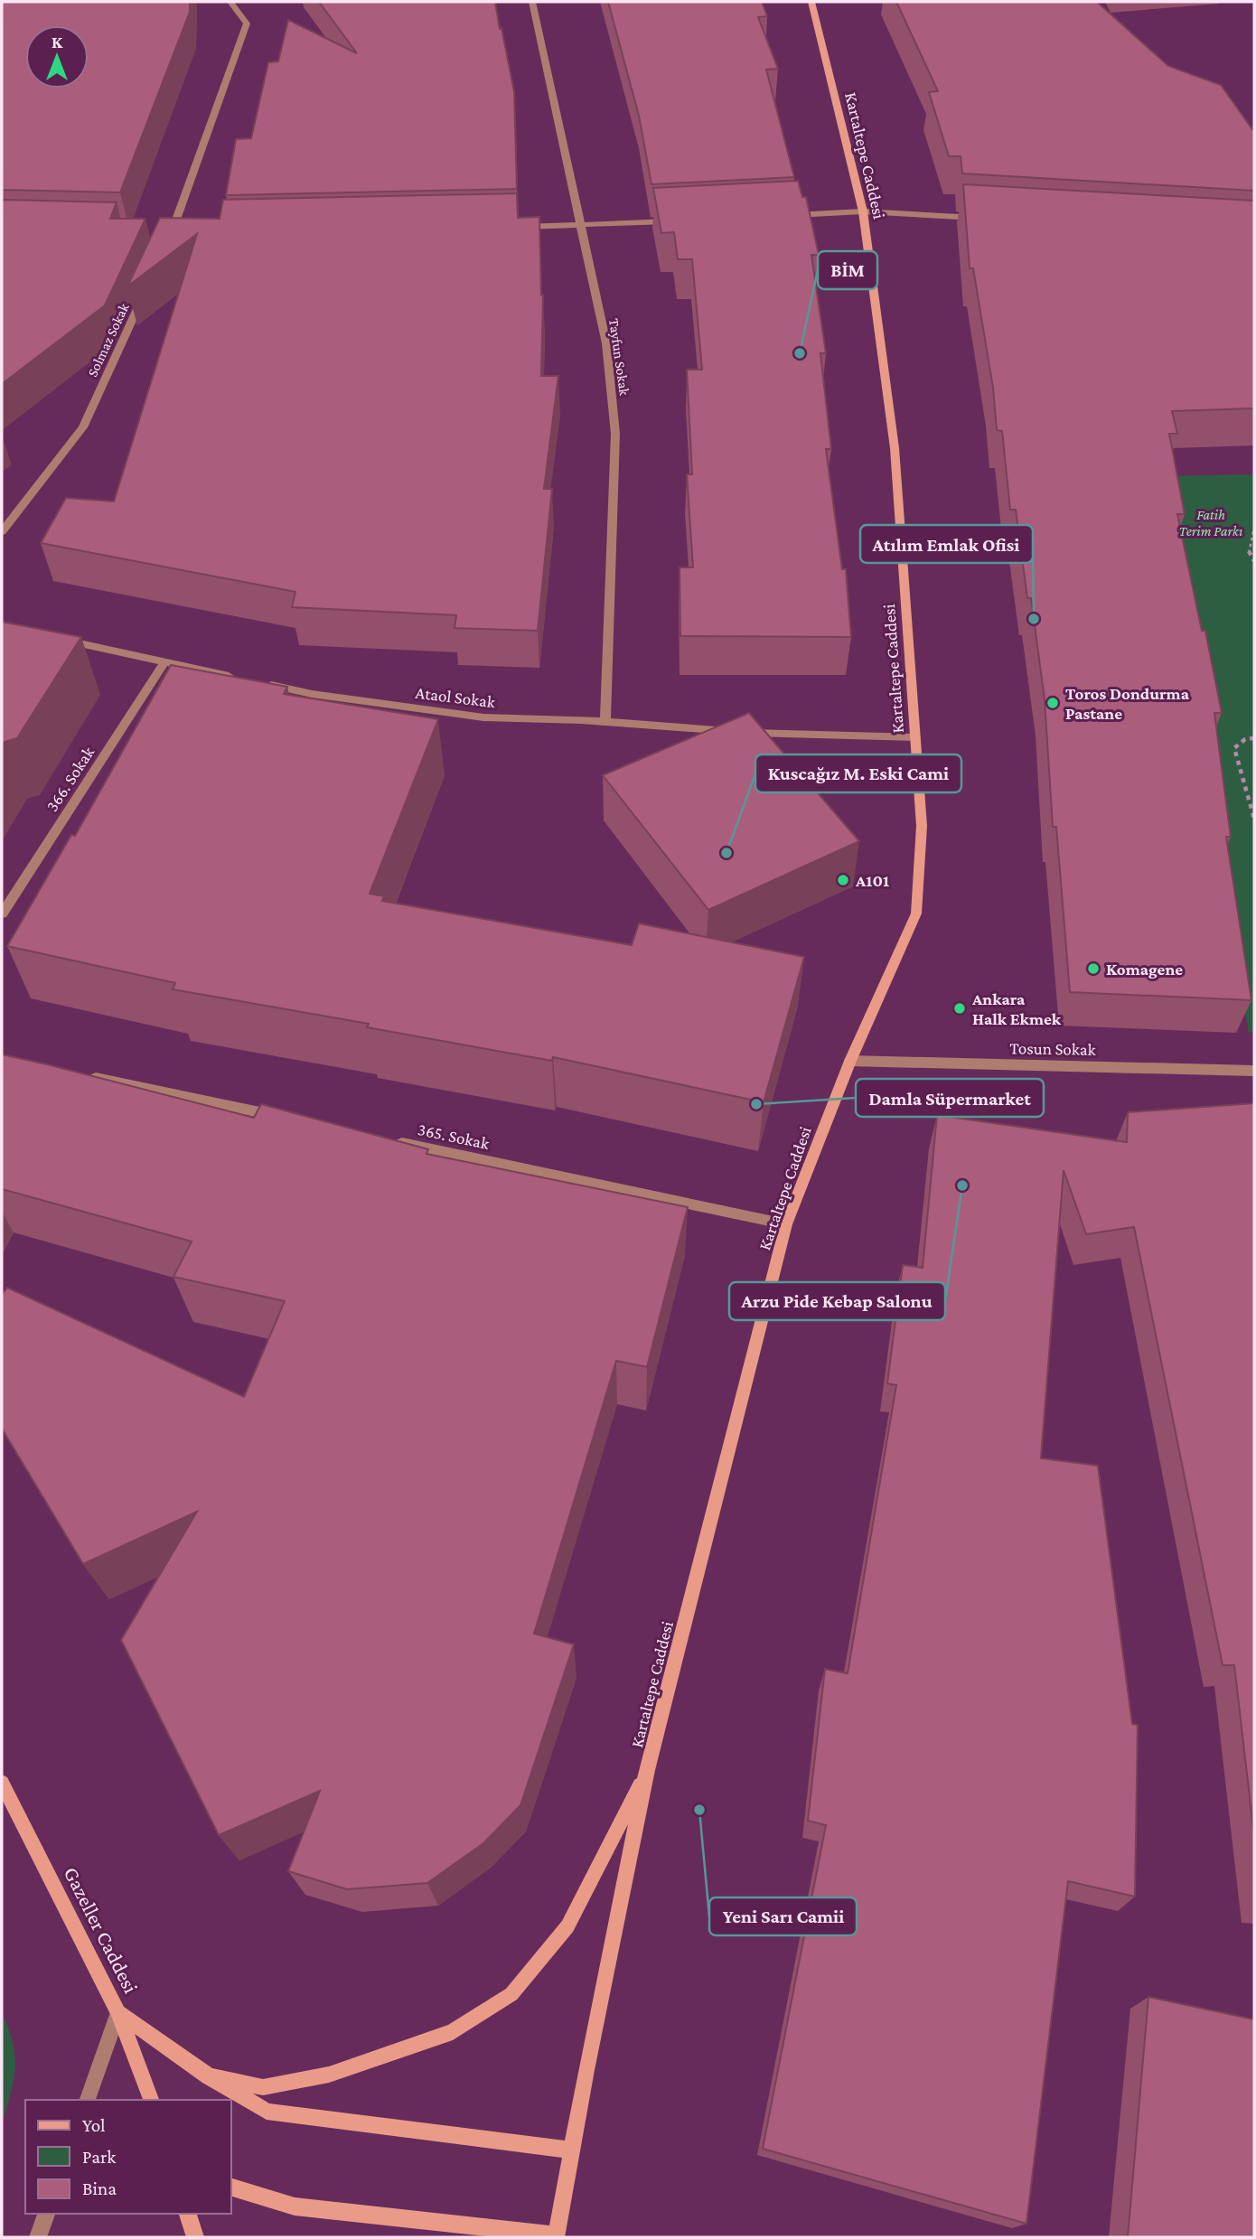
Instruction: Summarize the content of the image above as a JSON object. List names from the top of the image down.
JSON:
{
  "streets": {
    "street": [
      "Kartaltepe Caddesi",
      "Solmaz Sokak",
      "Tayfun Sokak",
      "Ataol Sokak",
      "366. Sokak",
      "Tosun Sokak",
      "365. Sokak",
      "Gazeller Caddesi"
    ]
  },
  "crossings": [
    ["Kartaltepe Caddesi", "Ataol Sokak"],
    ["Kartaltepe Caddesi", "Tosun Sokak"],
    ["Kartaltepe Caddesi", "365. Sokak"],
    ["Tayfun Sokak", "Ataol Sokak"]
  ],
  "parks": ["Fatih Terim Parkı"],
  "places": [
    "BİM",
    "Atılım Emlak Ofisi",
    "Toros Dondurma Pastane",
    "Kuscağız M. Eski Cami",
    "A101",
    "Komagene",
    "Ankara Halk Ekmek",
    "Damla Süpermarket",
    "Arzu Pide Kebap Salonu",
    "Yeni Sarı Camii"
  ],
  "legend": ["Yol", "Park", "Bina"],
  "north": "top"
}
